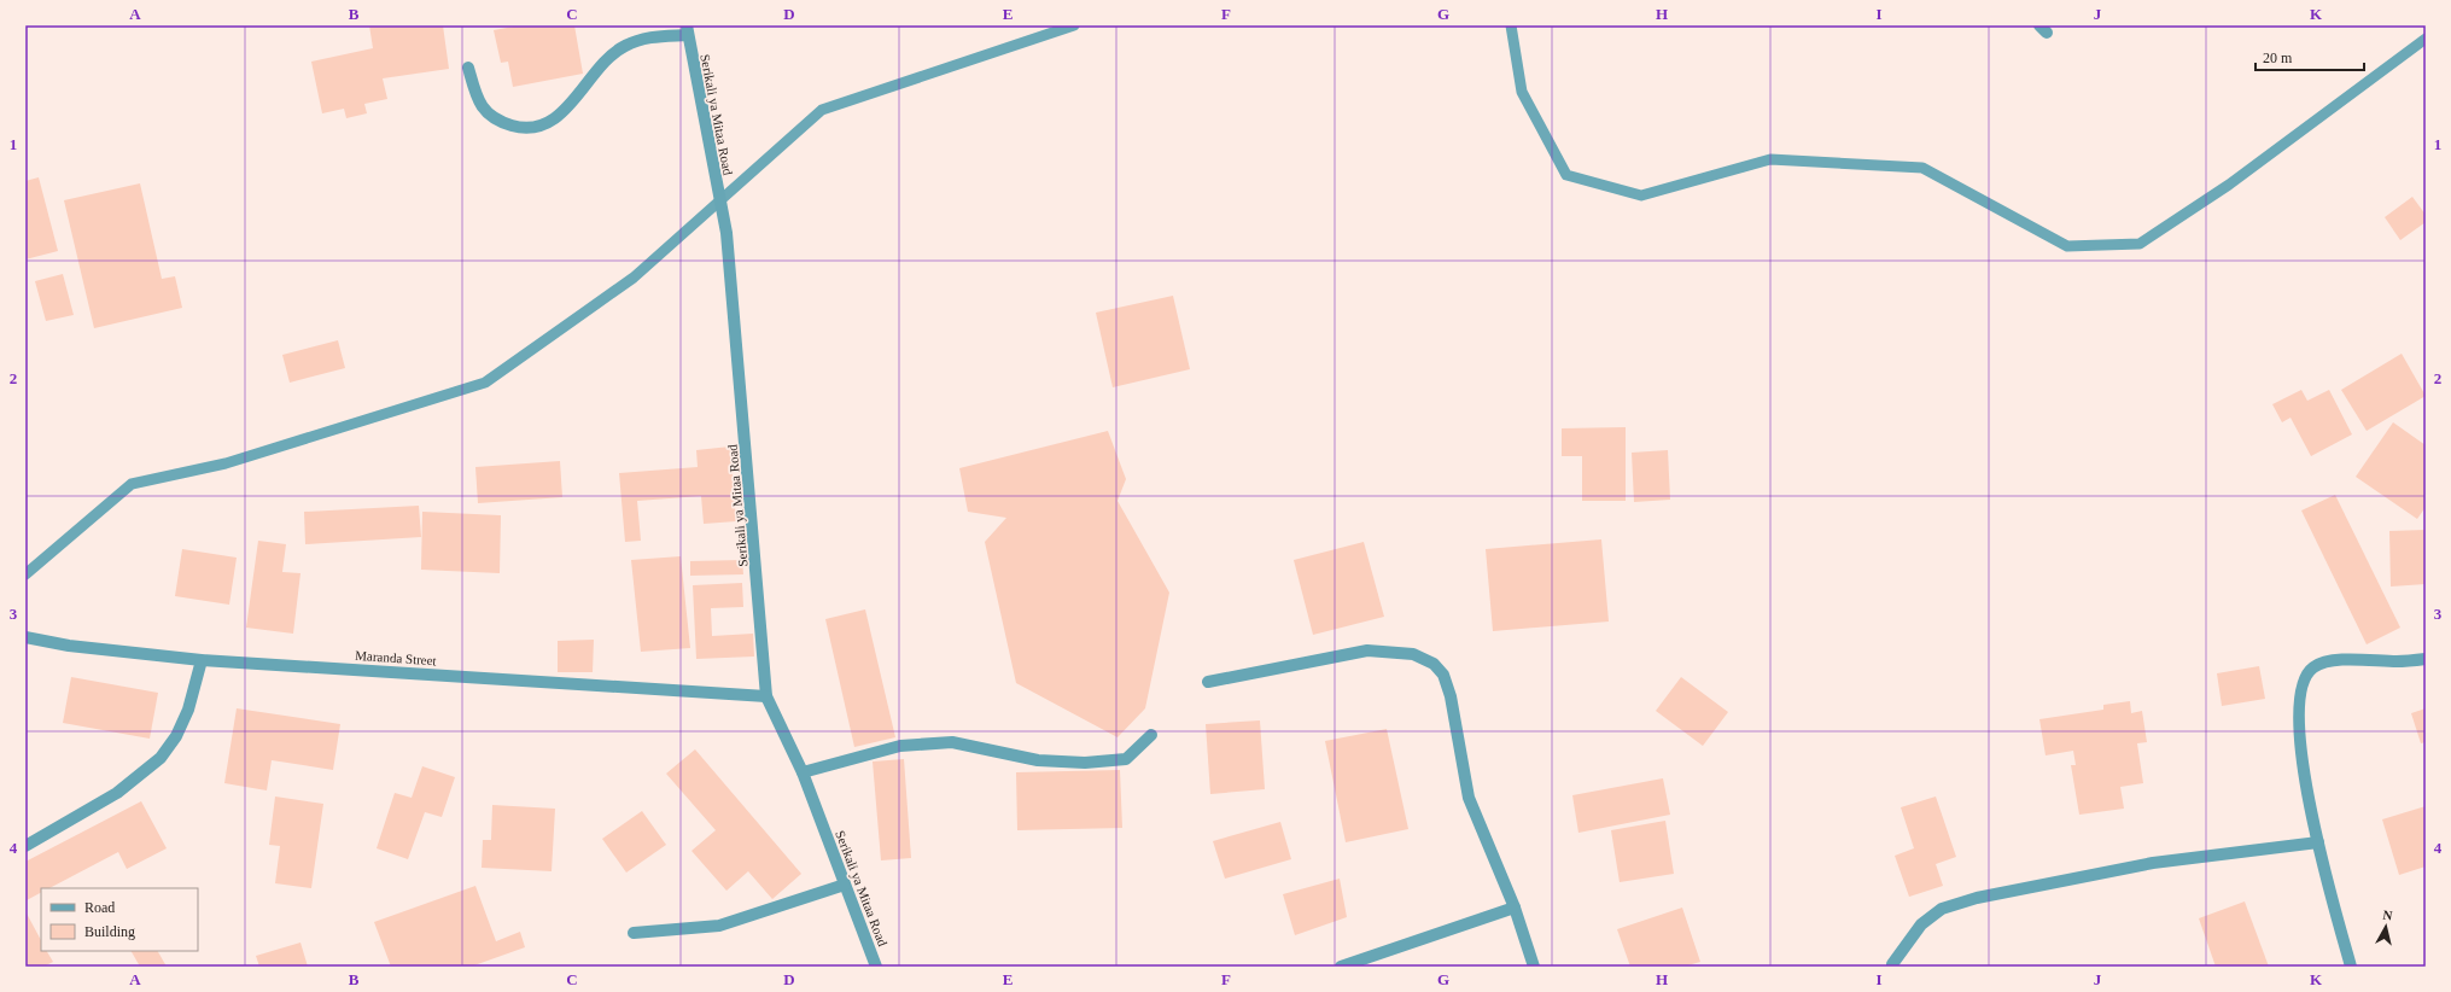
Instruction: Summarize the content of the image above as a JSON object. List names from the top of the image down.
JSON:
{
  "streets": {
    "street": ["Serikali ya Mitaa Road", "Maranda Street"]
  },
  "crossings": [
    ["Serikali ya Mitaa Road", "Maranda Street"]
  ],
  "legend": ["Road", "Building"],
  "scale_bar": "20 m",
  "north": "top",
  "grid": {
    "columns": [
      "A",
      "B",
      "C",
      "D",
      "E",
      "F",
      "G",
      "H",
      "I",
      "J",
      "K"
    ],
    "rows": [
      "1",
      "2",
      "3",
      "4"
    ]
  }
}
